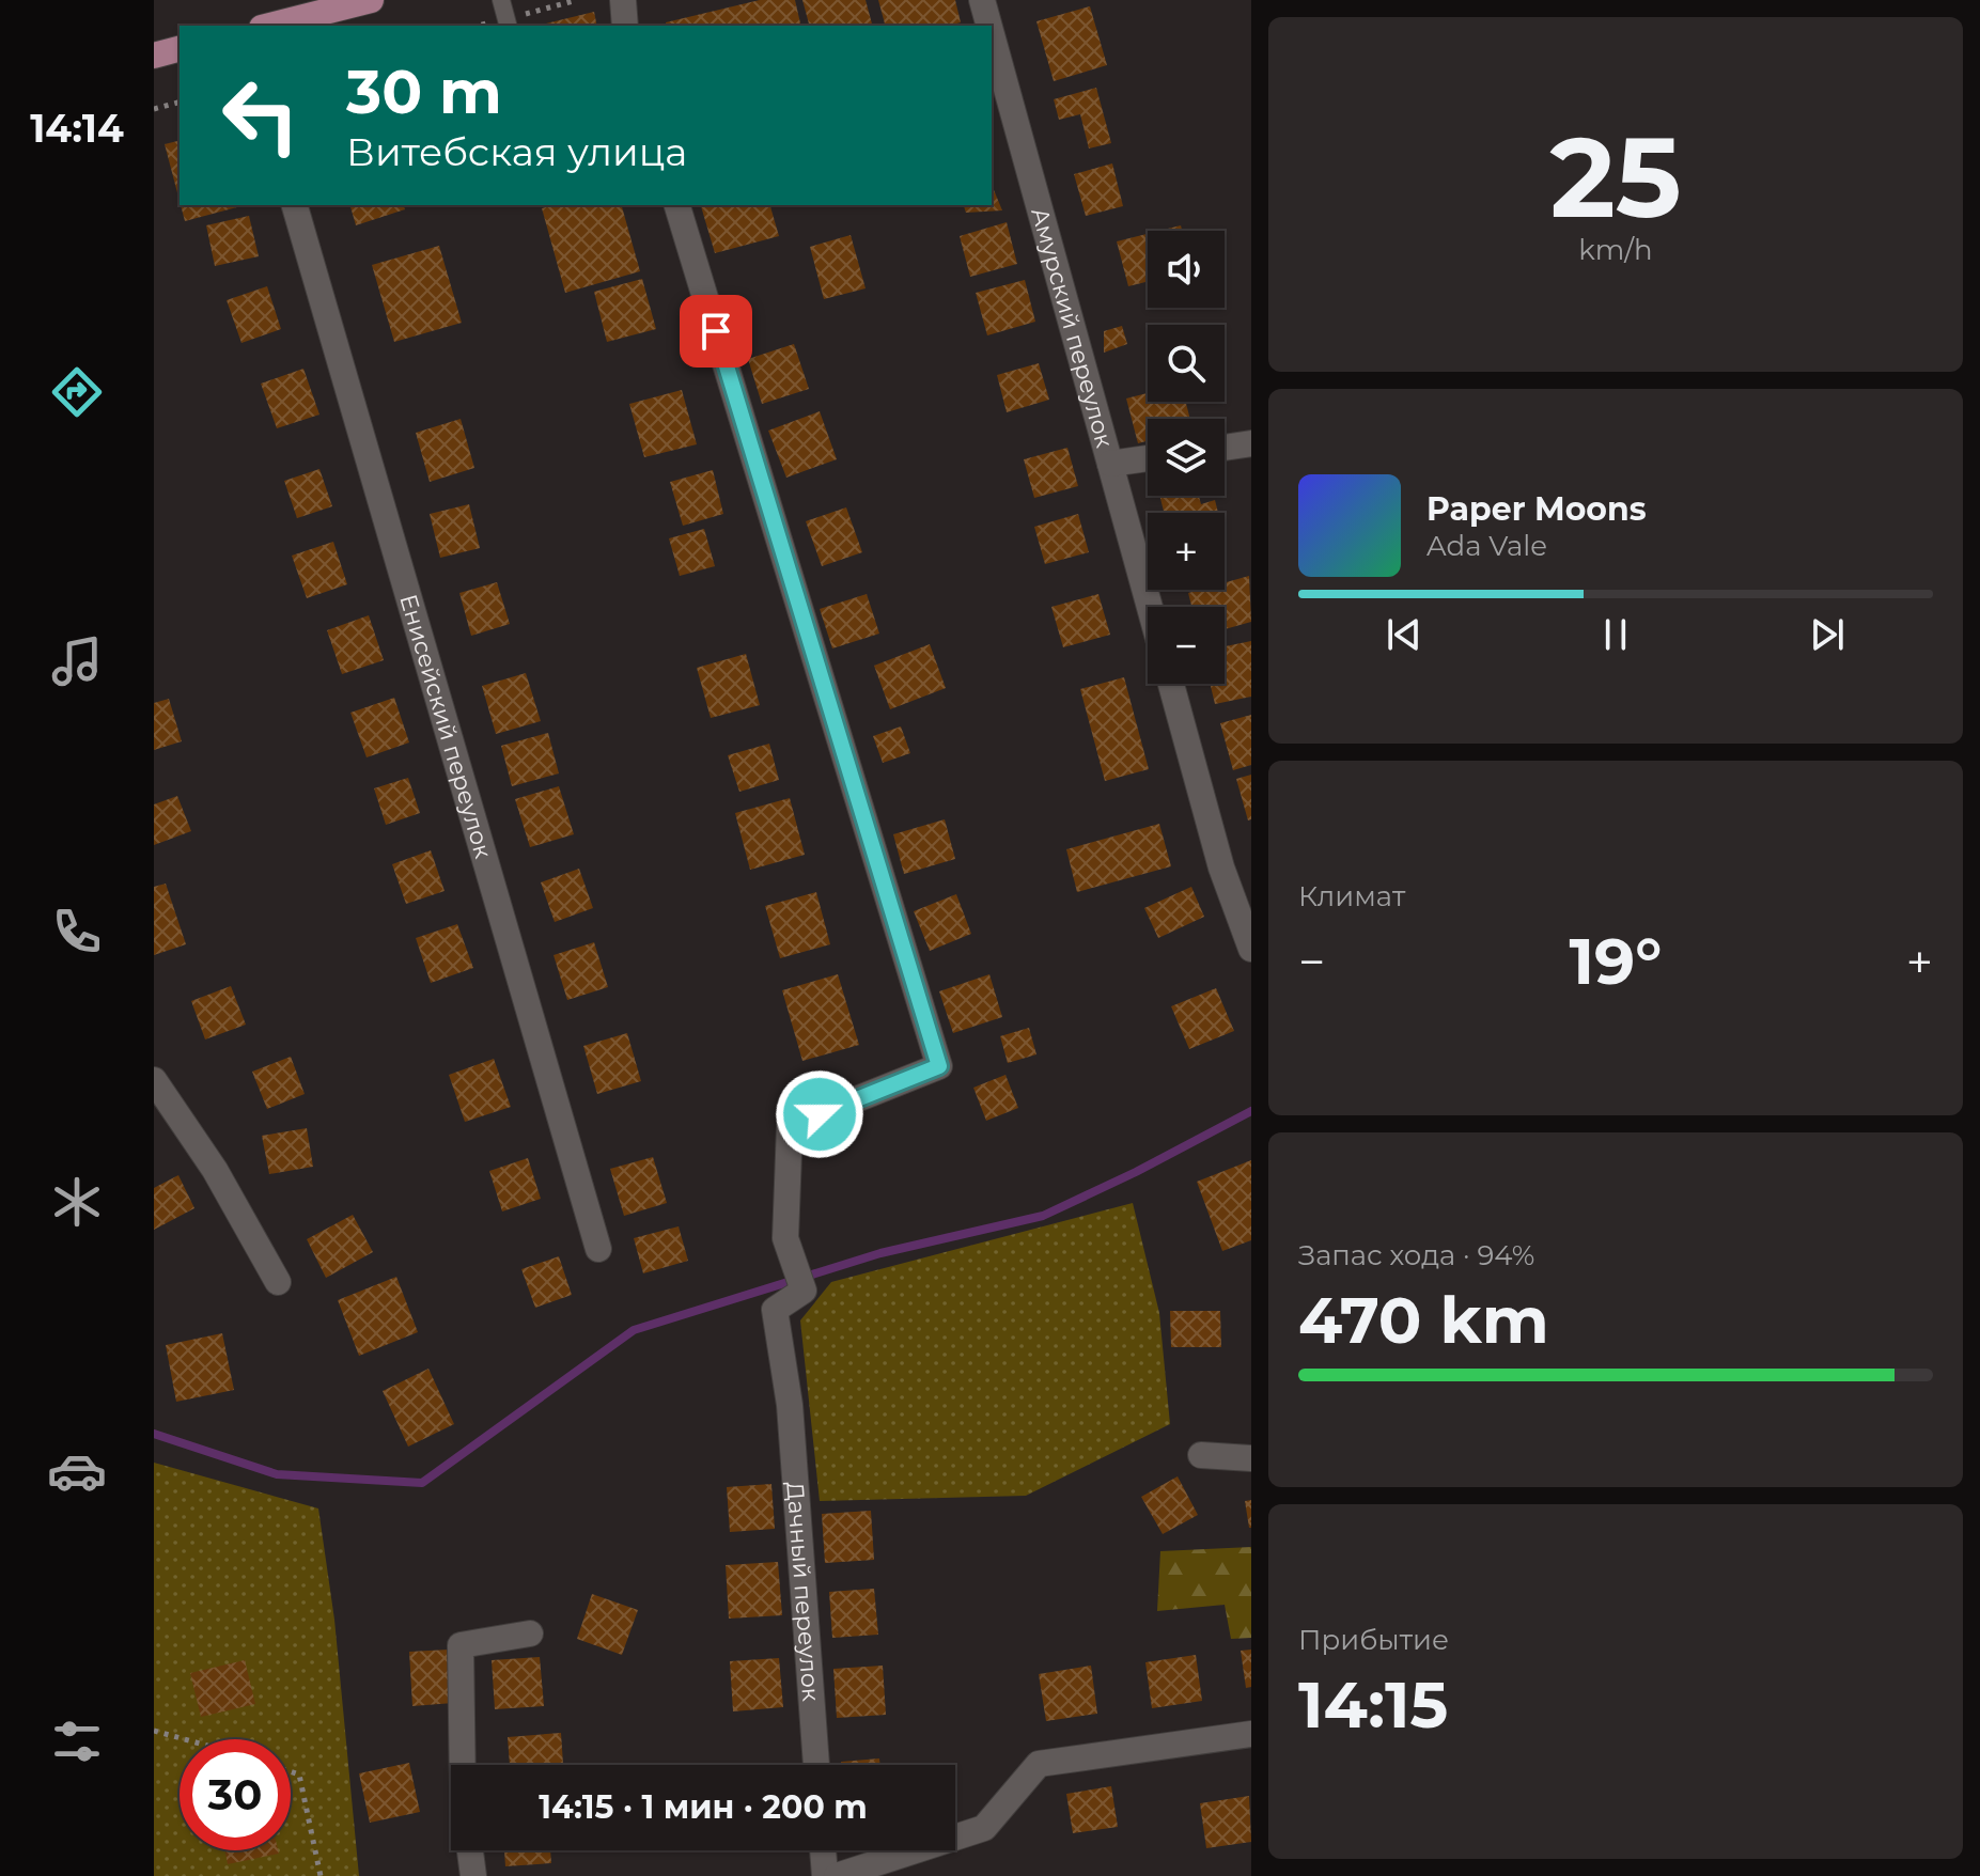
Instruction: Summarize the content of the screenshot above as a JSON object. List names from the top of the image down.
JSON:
{
  "streets": {
    "street": ["Амурский переулок", "Енисейский переулок", "Дачный переулок"]
  },
  "page": {
    "tabs": "14:14",
    "tile": [
      ["25", "km/h"],
      "Климат",
      ["Запас хода · 94%", "470 km"],
      ["Прибытие", "14:15"]
    ],
    "turn": ["30 m", "Витебская улица"],
    "map_buttons": ["+", "−"],
    "song": ["Paper Moons", "Ada Vale"],
    "heat": ["−", "19°", "+"],
    "limit": "30",
    "trip": "14:15 · 1 мин · 200 m"
  }
}
